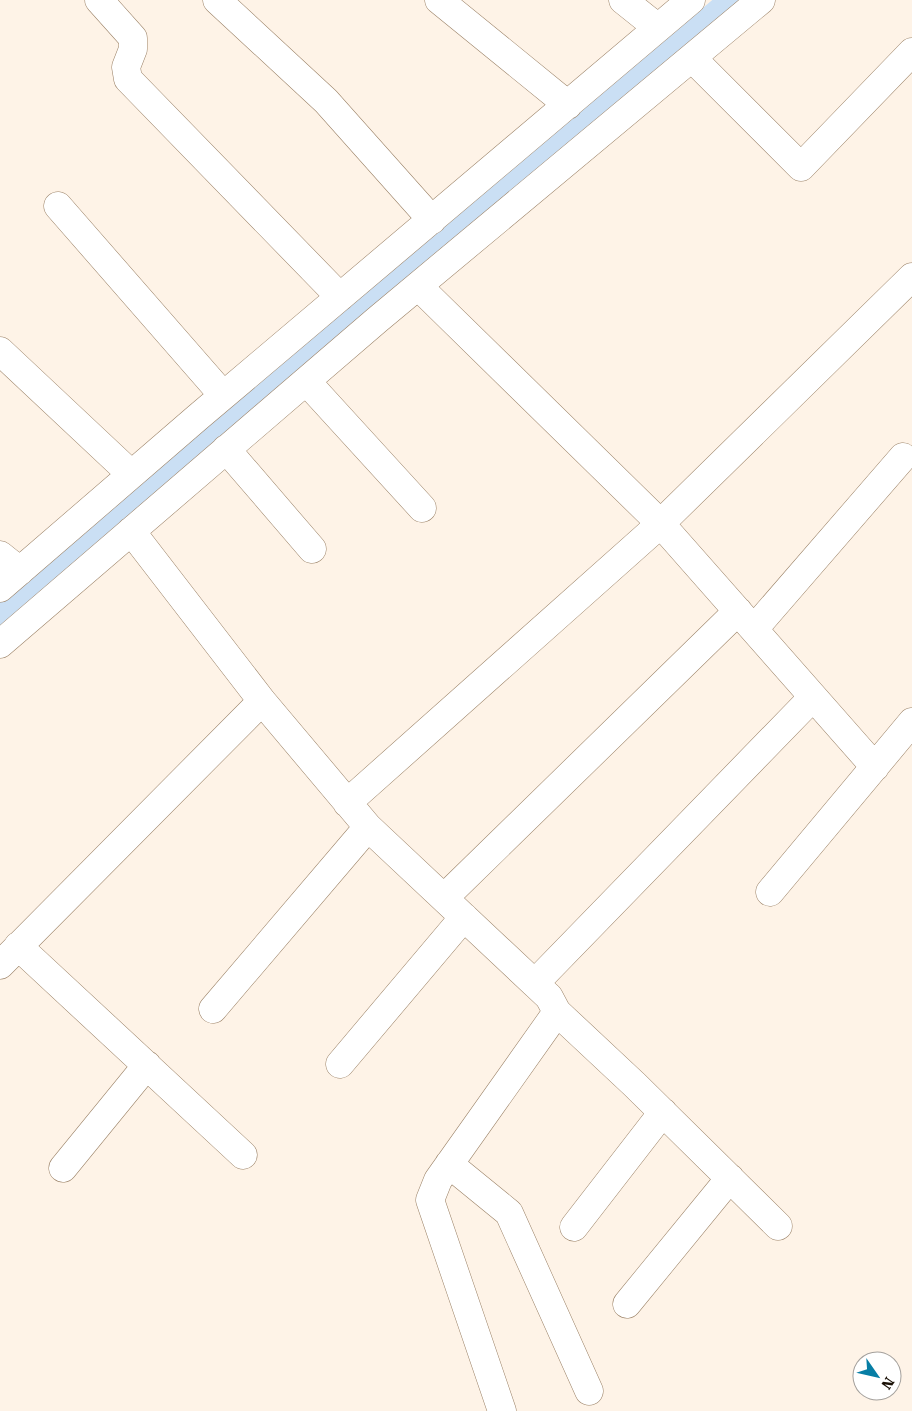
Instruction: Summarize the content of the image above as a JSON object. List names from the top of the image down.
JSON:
{
  "north": "bottom right"
}
